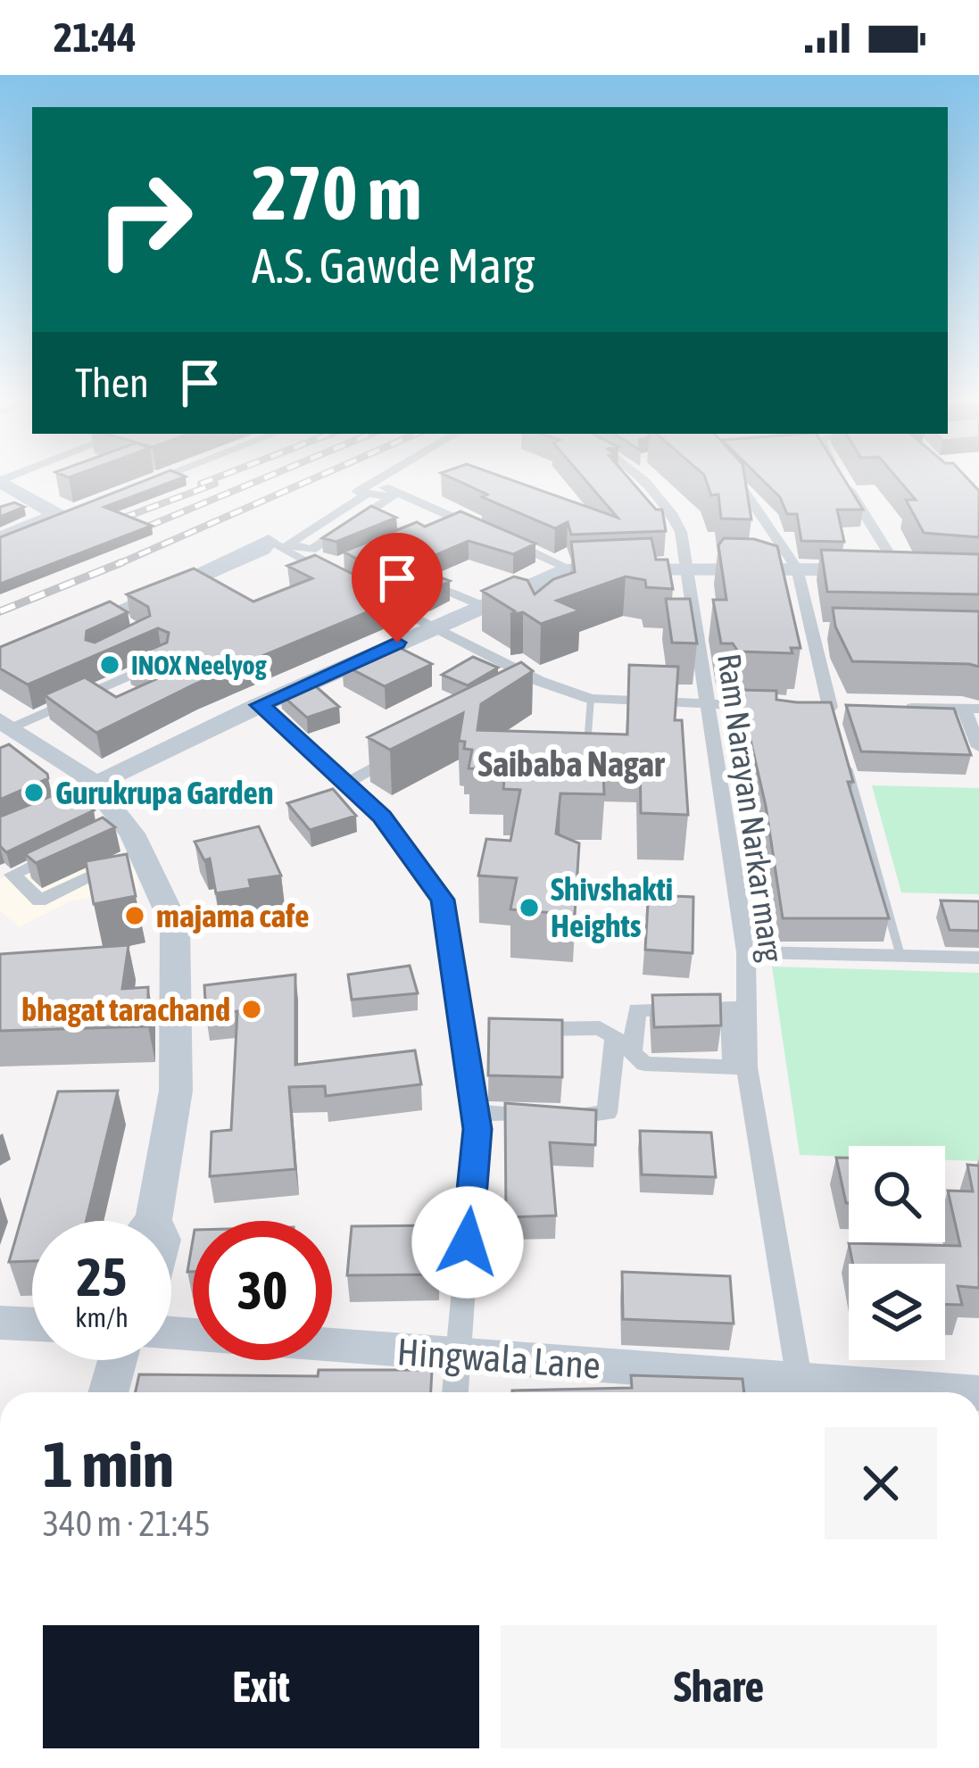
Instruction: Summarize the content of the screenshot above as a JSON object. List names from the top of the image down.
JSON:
{
  "streets": {
    "street": ["Ram Narayan Narkar marg", "Hingwala Lane"]
  },
  "districts": ["Saibaba Nagar"],
  "places": [
    "INOX Neelyog",
    "Gurukrupa Garden",
    "Shivshakti Heights",
    "majama cafe",
    "bhagat tarachand"
  ],
  "page": {
    "status": "21:44",
    "turn": ["270 m", "A.S. Gawde Marg"],
    "then": "Then",
    "speed": "25 km/h",
    "limit": "30",
    "heading": ["1 min", "340 m · 21:45"],
    "buttons": ["Exit", "Share"]
  }
}
